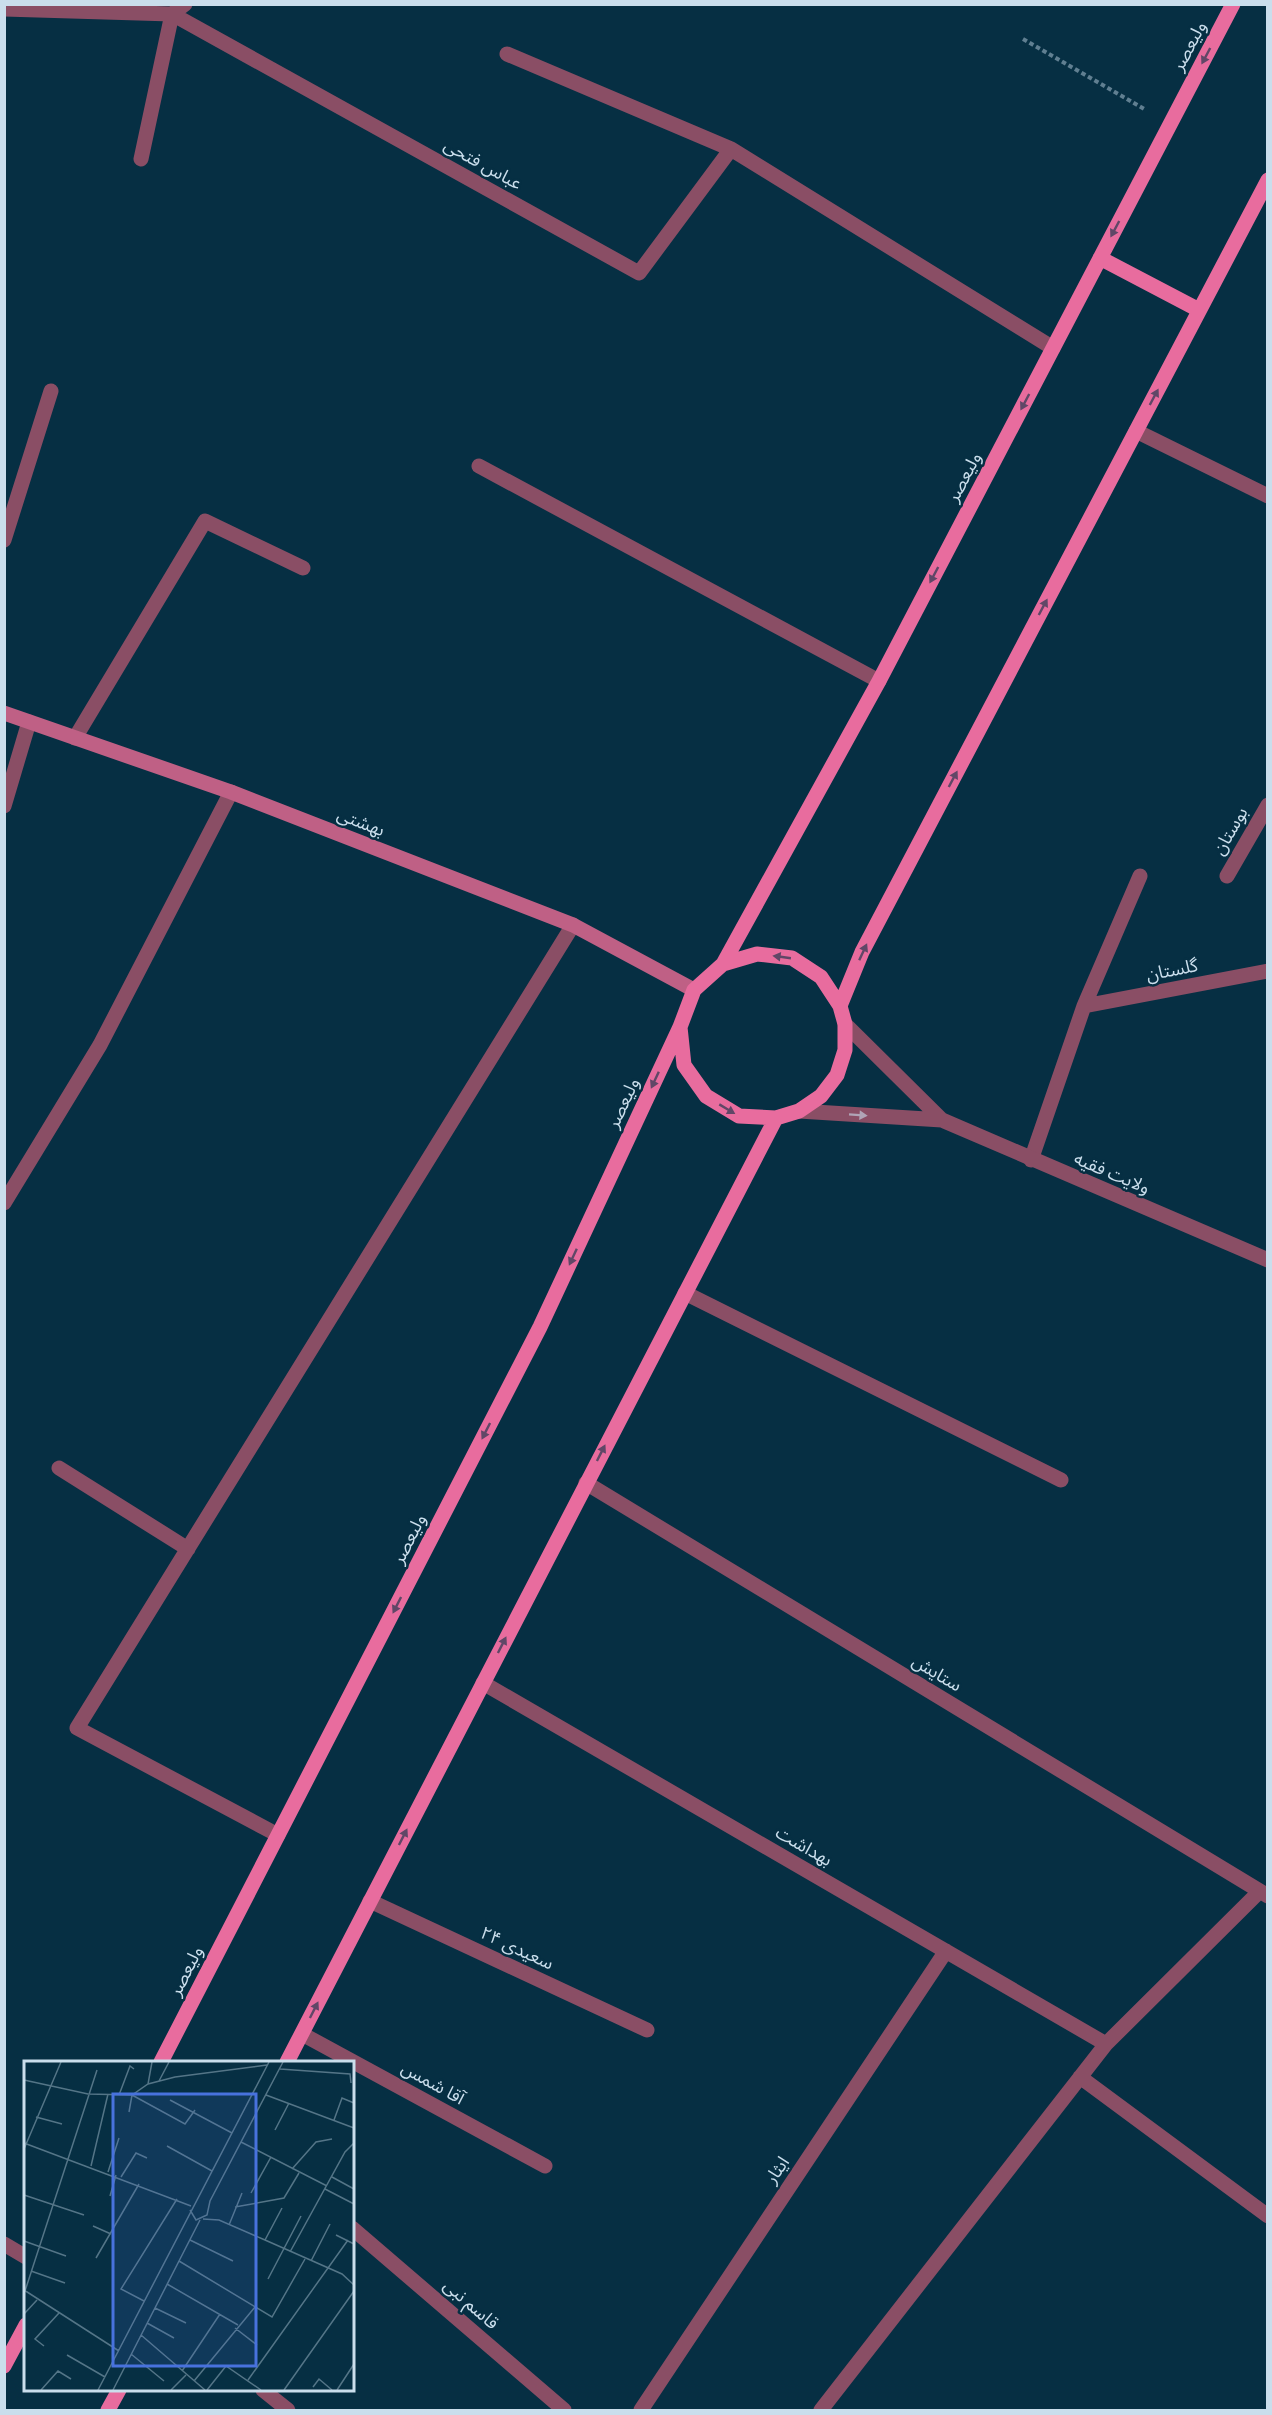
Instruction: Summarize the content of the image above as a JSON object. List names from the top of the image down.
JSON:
{
  "streets": {
    "main road": ["ولیعصر", "بهشتی"],
    "street": [
      "عباس فتحی",
      "بوستان",
      "گلستان",
      "ولایت فقیه",
      "ستایش",
      "بهداشت",
      "۲۴ سعیدی",
      "آقا شمس",
      "ایثار",
      "قاسم نبی"
    ]
  },
  "crossings": [
    ["ولیعصر", "بهشتی"],
    ["ولیعصر", "ولایت فقیه"],
    ["بهشتی", "ولایت فقیه"],
    ["بهداشت", "ایثار"]
  ]
}
